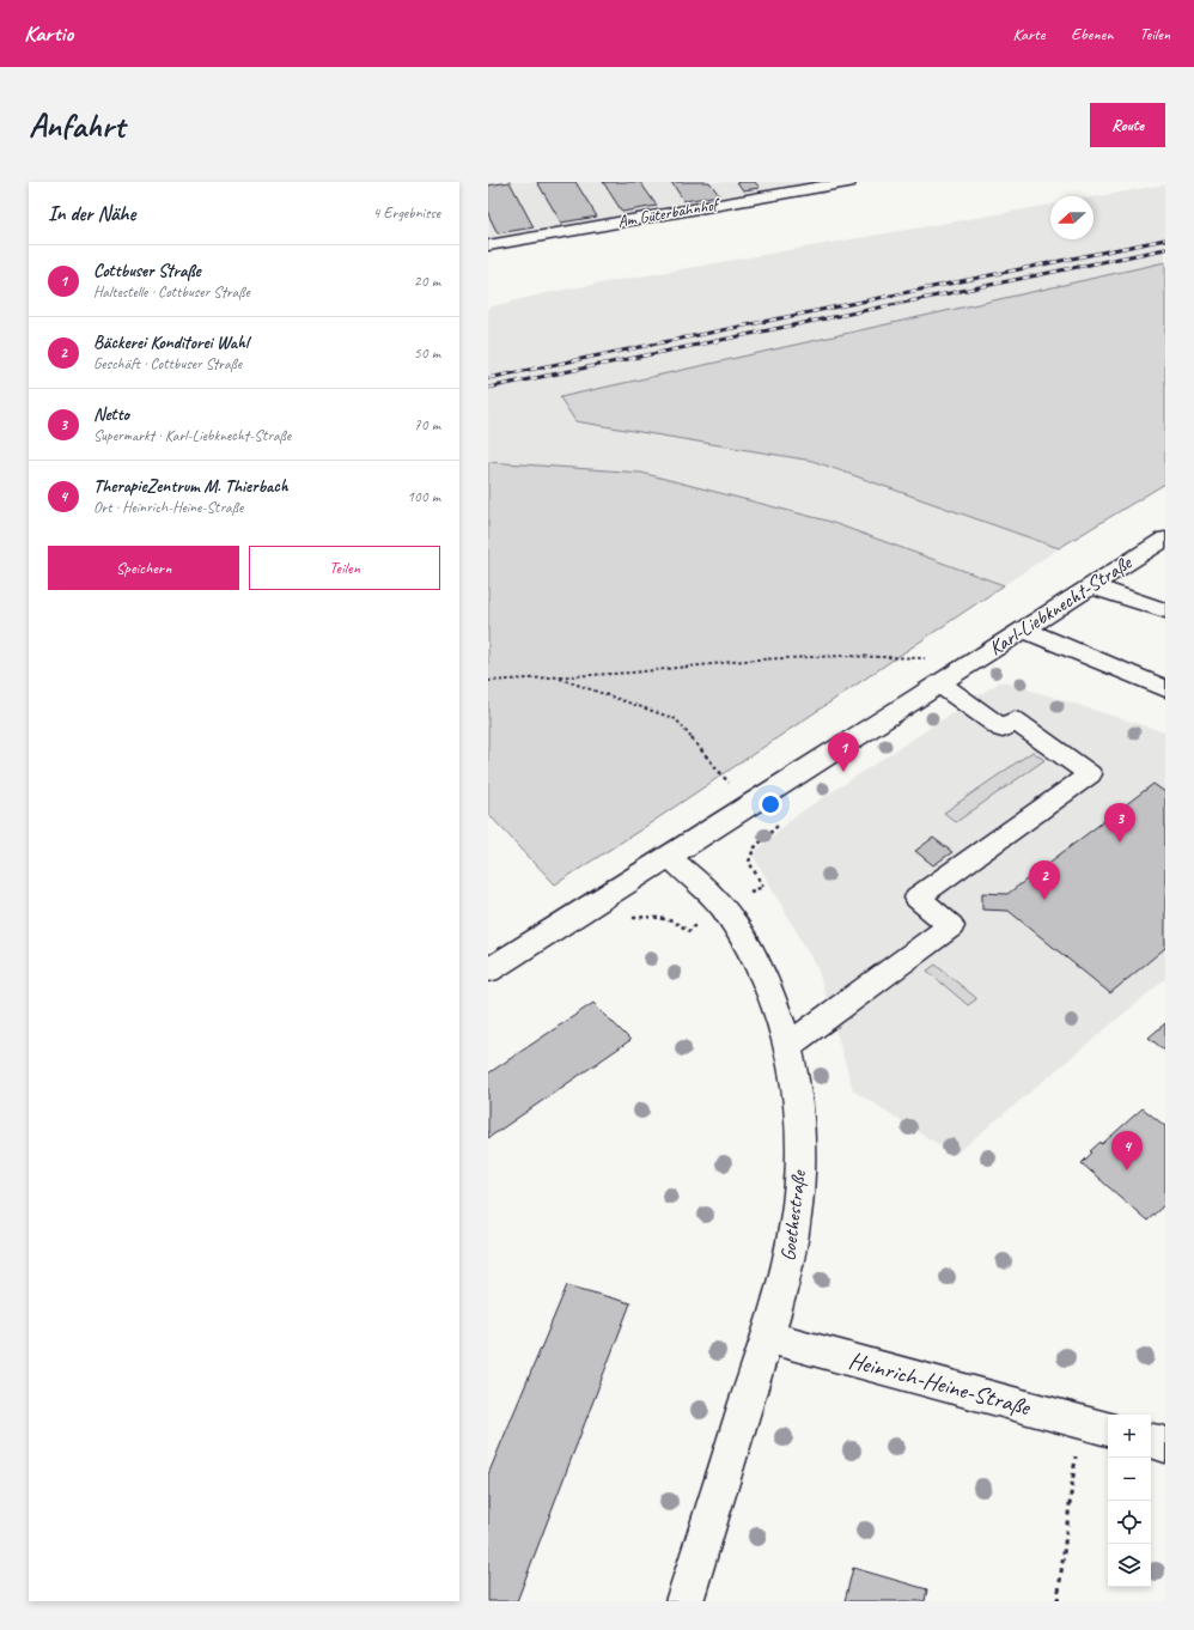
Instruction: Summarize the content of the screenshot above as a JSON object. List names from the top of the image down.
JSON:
{
  "streets": {
    "street": [
      "Am Güterbahnhof",
      "Karl-Liebknecht-Straße",
      "Goethestraße",
      "Heinrich-Heine-Straße"
    ]
  },
  "crossings": [
    ["Karl-Liebknecht-Straße", "Goethestraße"],
    ["Goethestraße", "Heinrich-Heine-Straße"]
  ],
  "north": "left",
  "page": {
    "header": "Kartio",
    "nav": ["Karte", "Ebenen", "Teilen"],
    "buttons": [
      "Route",
      ["Speichern", "Teilen"]
    ],
    "title": "Anfahrt",
    "heading": ["In der Nähe", "4 Ergebnisse"],
    "list": [
      {
        "mark": "1",
        "name": "Cottbuser Straße",
        "note": "Haltestelle · Cottbuser Straße",
        "value": "20 m"
      },
      {
        "mark": "2",
        "name": "Bäckerei Konditorei Wahl",
        "note": "Geschäft · Cottbuser Straße",
        "value": "50 m"
      },
      {
        "mark": "3",
        "name": "Netto",
        "note": "Supermarkt · Karl-Liebknecht-Straße",
        "value": "70 m"
      },
      {
        "mark": "4",
        "name": "TherapieZentrum M. Thierbach",
        "note": "Ort · Heinrich-Heine-Straße",
        "value": "100 m"
      }
    ],
    "pins": [
      "1",
      "3",
      "2",
      "4"
    ],
    "map_buttons": ["+", "−"]
  }
}
